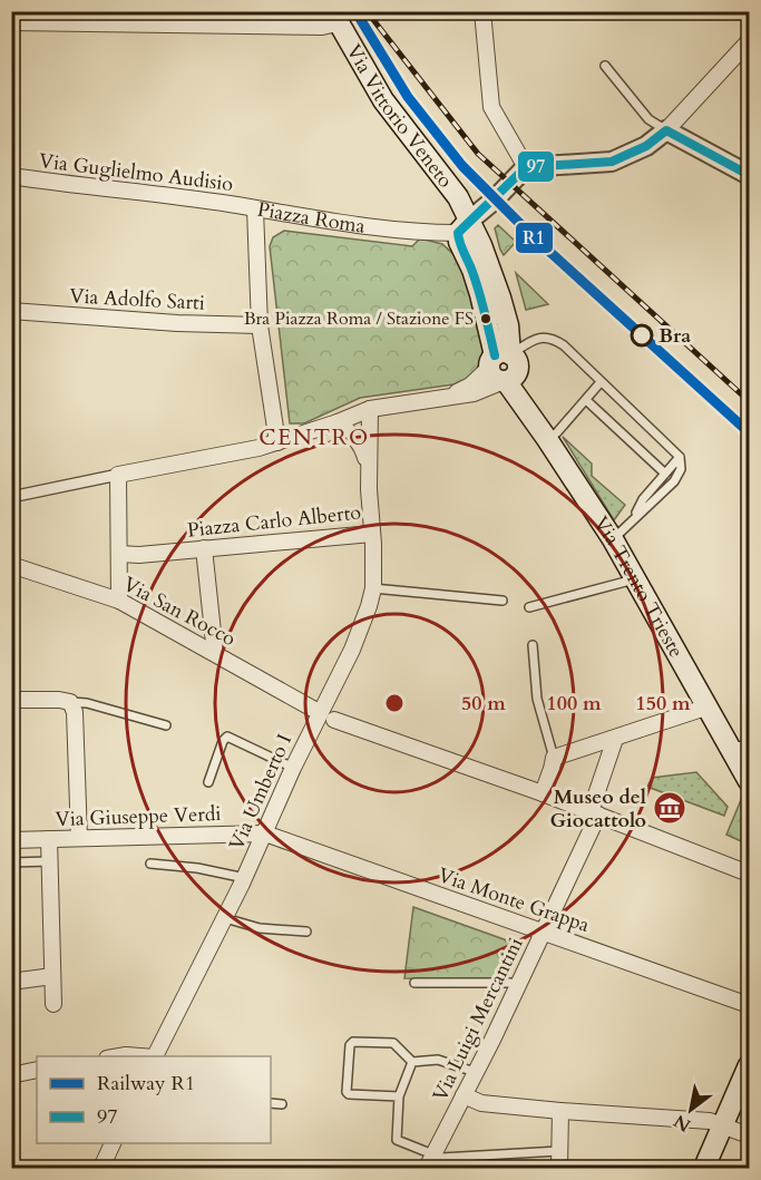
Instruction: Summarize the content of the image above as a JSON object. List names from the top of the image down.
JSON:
{
  "streets": {
    "main road": ["Via Vittorio Veneto", "Via Trento Trieste"],
    "street": [
      "Via Guglielmo Audisio",
      "Piazza Roma",
      "Via Adolfo Sarti",
      "Piazza Carlo Alberto",
      "Via San Rocco",
      "Via Umberto I",
      "Via Giuseppe Verdi",
      "Via Monte Grappa",
      "Via Luigi Mercantini"
    ]
  },
  "crossings": [
    ["Via Vittorio Veneto", "Piazza Roma"],
    ["Via Guglielmo Audisio", "Piazza Roma"],
    ["Piazza Roma", "Via Adolfo Sarti"],
    ["Piazza Carlo Alberto", "Via Umberto I"],
    ["Via San Rocco", "Via Umberto I"],
    ["Via Umberto I", "Via Giuseppe Verdi"],
    ["Via Umberto I", "Via Monte Grappa"],
    ["Via Giuseppe Verdi", "Via Monte Grappa"],
    ["Via Monte Grappa", "Via Luigi Mercantini"]
  ],
  "districts": ["CENTRO"],
  "places": {
    "other": ["Bra Piazza Roma / Stazione FS", "Bra"],
    "museum": ["Museo del Giocattolo"]
  },
  "lines": ["rail line R1", "transit line 97"],
  "legend": ["Railway R1", "97"],
  "north": "bottom left",
  "rings": ["50 m", "100 m", "150 m"]
}
